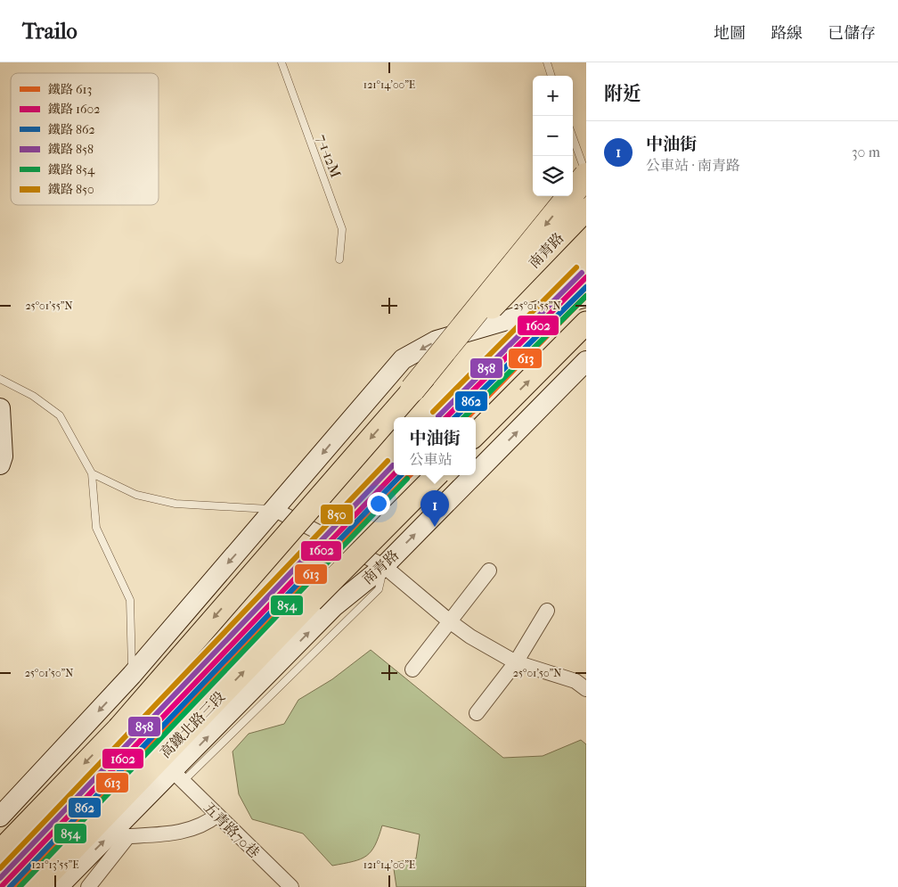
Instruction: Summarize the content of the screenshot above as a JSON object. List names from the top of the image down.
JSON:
{
  "streets": {
    "main road": ["南青路", "高鐵北路三段"],
    "street": ["五青路70巷"],
    "lane": ["7-1-12M"]
  },
  "crossings": [
    ["南青路", "高鐵北路三段"],
    ["南青路", "五青路70巷"],
    ["高鐵北路三段", "五青路70巷"]
  ],
  "lines": [
    "rail line 850",
    "rail line 858",
    "rail line 1602",
    "rail line 862",
    "rail line 613",
    "rail line 854"
  ],
  "legend": [
    "鐵路 613",
    "鐵路 1602",
    "鐵路 862",
    "鐵路 858",
    "鐵路 854",
    "鐵路 850"
  ],
  "page": {
    "header": "Trailo",
    "nav": ["地圖", "路線", "已儲存"],
    "heading": "附近",
    "map_buttons": ["+", "−"],
    "list": [
      {
        "mark": "1",
        "name": "中油街",
        "note": "公車站 · 南青路",
        "value": "30 m"
      }
    ],
    "popup": ["中油街", "公車站"],
    "pins": "1"
  },
  "coordinates": [
    "121°14'00\"E",
    "25°01'55\"N",
    "25°01'50\"N",
    "121°13'55\"E"
  ]
}
